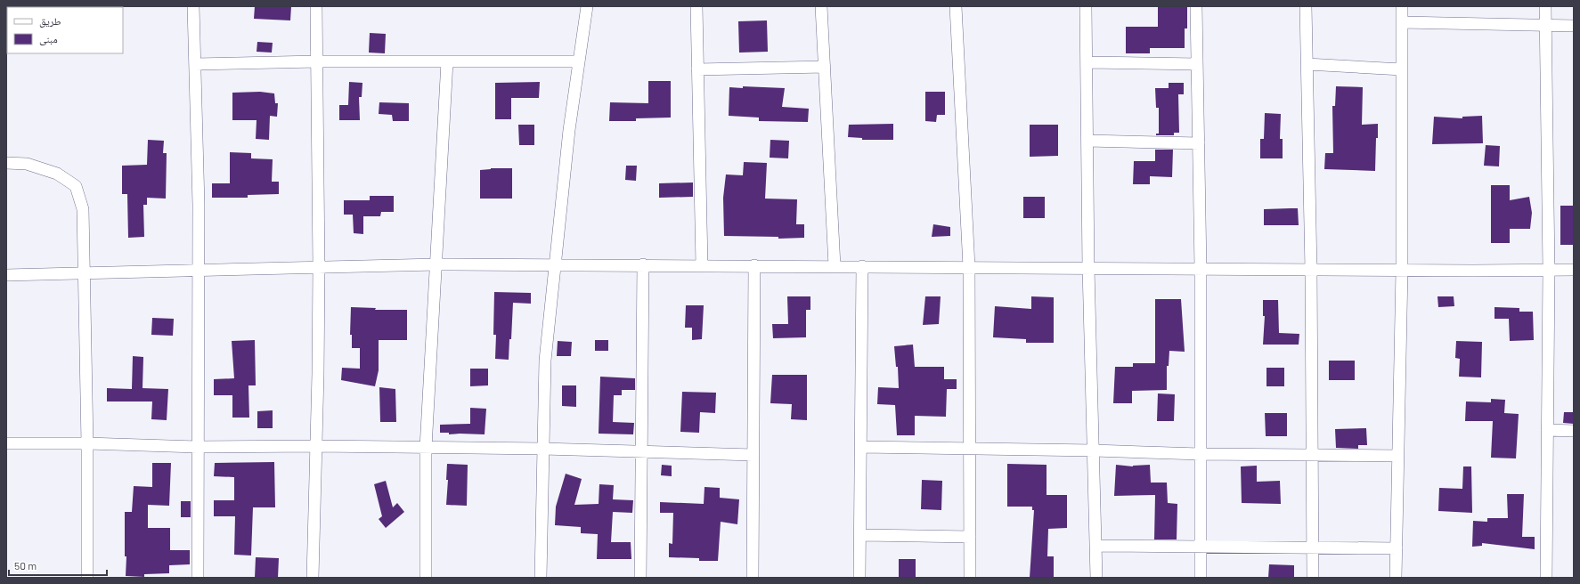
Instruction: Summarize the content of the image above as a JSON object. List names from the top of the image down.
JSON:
{
  "legend": ["طريق", "مبنى"],
  "scale_bar": "50 m"
}
